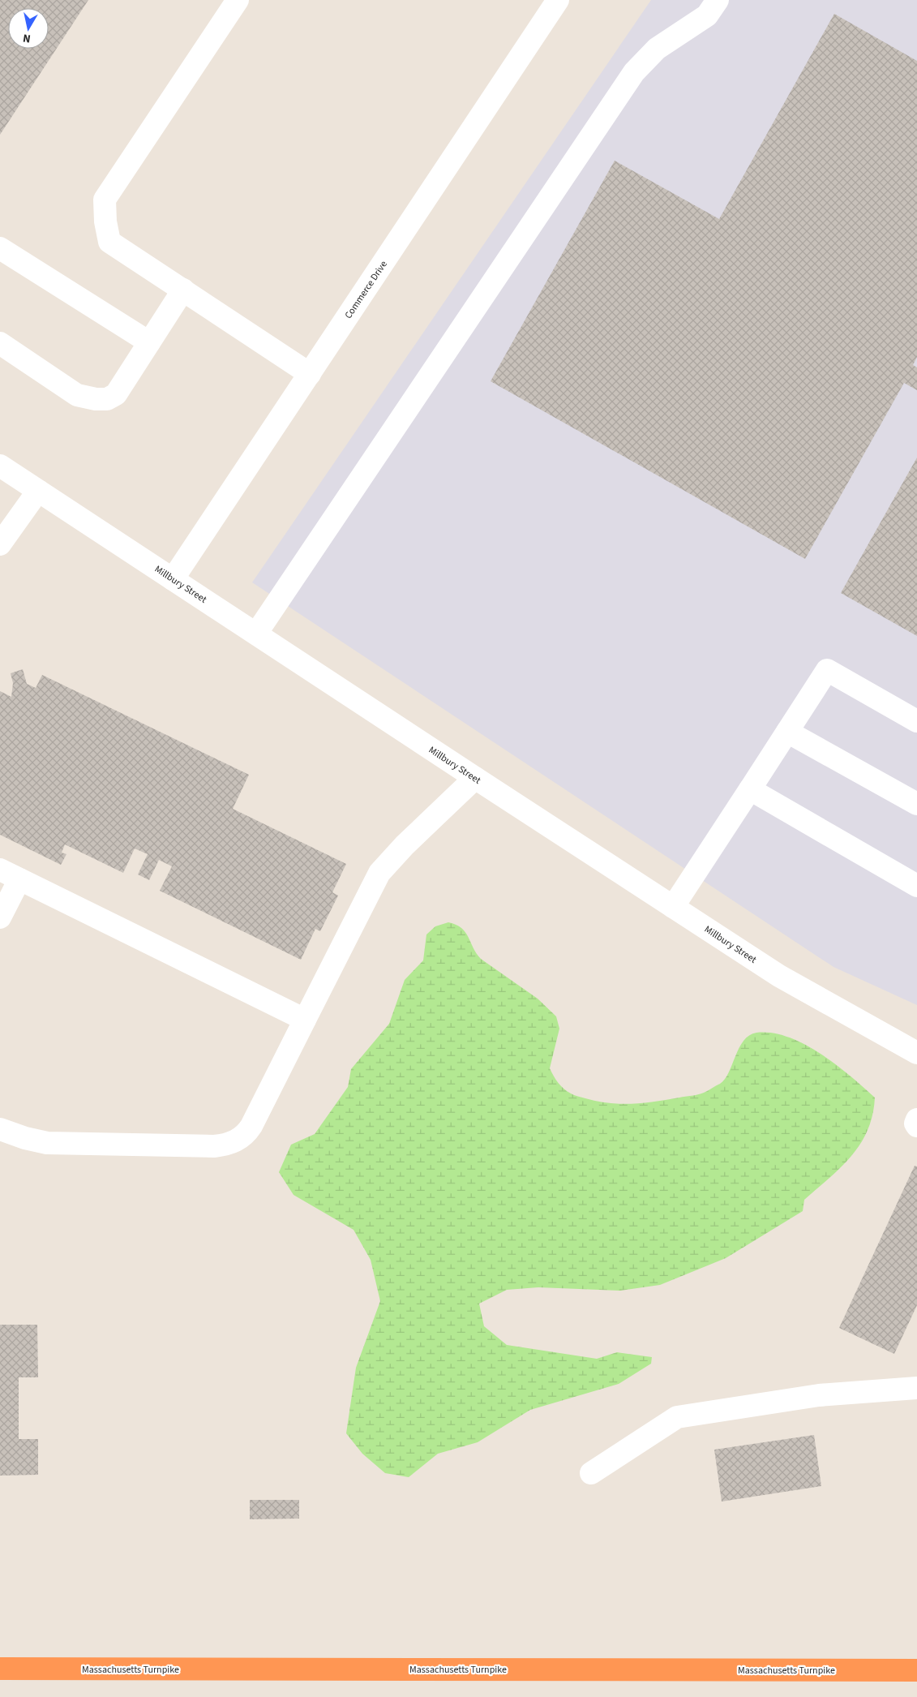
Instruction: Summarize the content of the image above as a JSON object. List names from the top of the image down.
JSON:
{
  "streets": {
    "highway": ["Massachusetts Turnpike"],
    "street": ["Commerce Drive", "Millbury Street"]
  },
  "crossings": [
    ["Commerce Drive", "Millbury Street"]
  ],
  "north": "bottom"
}
